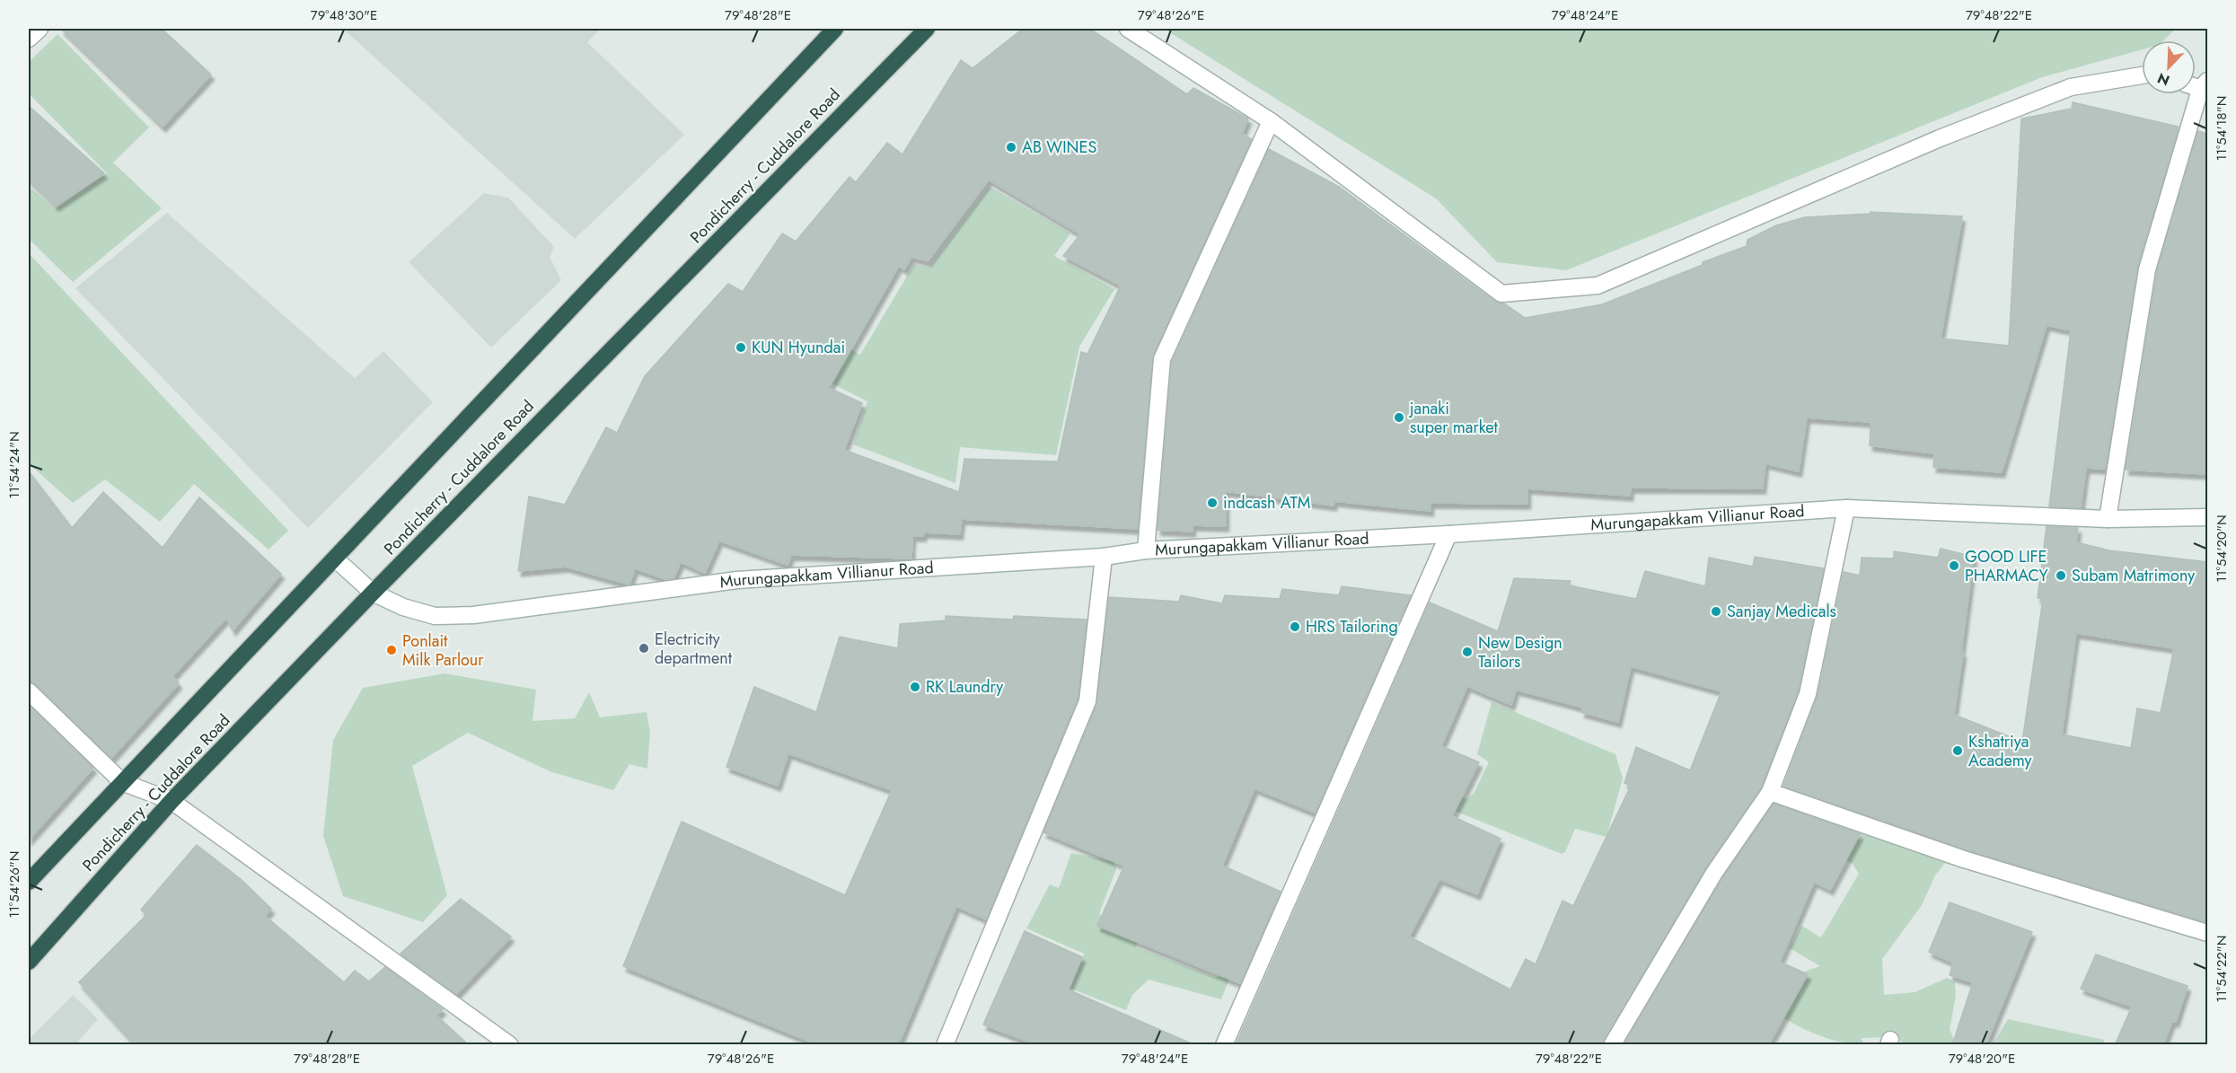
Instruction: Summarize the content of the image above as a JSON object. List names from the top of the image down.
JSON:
{
  "streets": {
    "highway": ["Pondicherry - Cuddalore Road"],
    "street": ["Murungapakkam Villianur Road"]
  },
  "crossings": [
    ["Pondicherry - Cuddalore Road", "Murungapakkam Villianur Road"]
  ],
  "places": [
    "AB WINES",
    "KUN Hyundai",
    "janaki super market",
    "indcash ATM",
    "GOOD LIFE PHARMACY",
    "Subam Matrimony",
    "Sanjay Medicals",
    "HRS Tailoring",
    "Electricity department",
    "Ponlait Milk Parlour",
    "New Design Tailors",
    "RK Laundry",
    "Kshatriya Academy"
  ],
  "north": "bottom left",
  "coordinates": [
    "79°48'30\"E",
    "79°48'28\"E",
    "79°48'26\"E",
    "79°48'24\"E",
    "79°48'22\"E",
    "11°54'18\"N",
    "11°54'24\"N",
    "11°54'20\"N",
    "11°54'26\"N",
    "11°54'22\"N",
    "79°48'20\"E"
  ]
}
